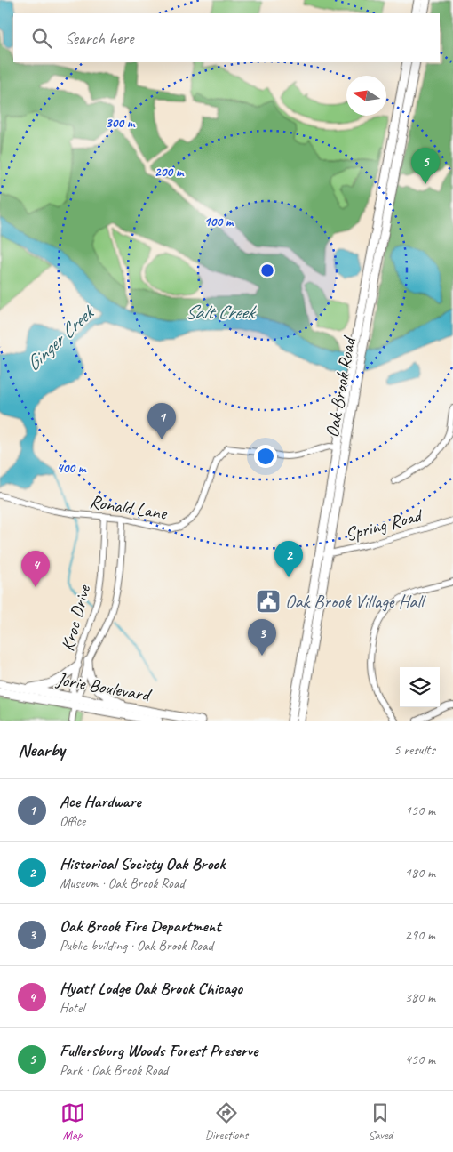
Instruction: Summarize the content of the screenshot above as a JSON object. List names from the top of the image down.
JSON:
{
  "streets": {
    "main road": ["Oak Brook Road", "Jorie Boulevard"],
    "street": ["Ronald Lane", "Spring Road", "Kroc Drive"]
  },
  "crossings": [
    ["Oak Brook Road", "Ronald Lane"],
    ["Oak Brook Road", "Spring Road"],
    ["Ronald Lane", "Kroc Drive"],
    ["Kroc Drive", "Jorie Boulevard"]
  ],
  "water": ["Salt Creek", "Ginger Creek"],
  "places": {
    "public building": ["Oak Brook Village Hall"]
  },
  "north": "left",
  "page": {
    "search": "Search here",
    "pins": [
      "5",
      "1",
      "2",
      "4",
      "3"
    ],
    "heading": ["Nearby", "5 results"],
    "list": [
      {
        "mark": "1",
        "name": "Ace Hardware",
        "note": "Office",
        "value": "150 m"
      },
      {
        "mark": "2",
        "name": "Historical Society Oak Brook",
        "note": "Museum · Oak Brook Road",
        "value": "180 m"
      },
      {
        "mark": "3",
        "name": "Oak Brook Fire Department",
        "note": "Public building · Oak Brook Road",
        "value": "290 m"
      },
      {
        "mark": "4",
        "name": "Hyatt Lodge Oak Brook Chicago",
        "note": "Hotel",
        "value": "380 m"
      },
      {
        "mark": "5",
        "name": "Fullersburg Woods Forest Preserve",
        "note": "Park · Oak Brook Road",
        "value": "450 m"
      }
    ],
    "nav": ["Map", "Directions", "Saved"]
  },
  "rings": [
    "300 m",
    "200 m",
    "100 m",
    "400 m"
  ]
}
